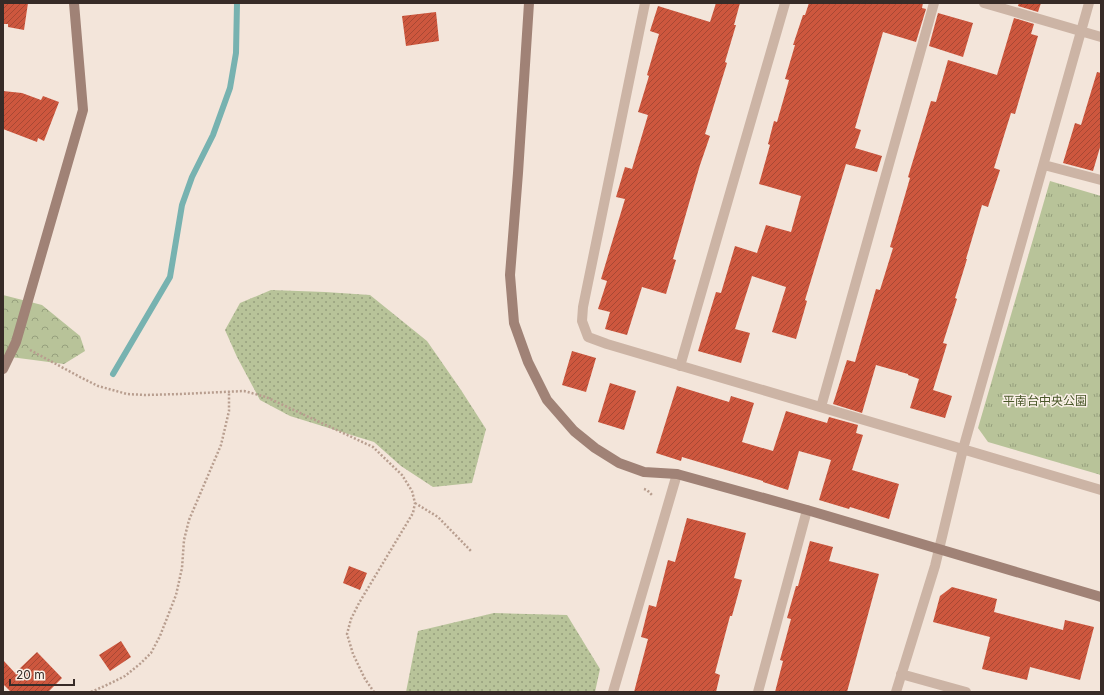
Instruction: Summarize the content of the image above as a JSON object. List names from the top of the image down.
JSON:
{
  "parks": ["平南台中央公園"],
  "scale_bar": "20 m"
}
